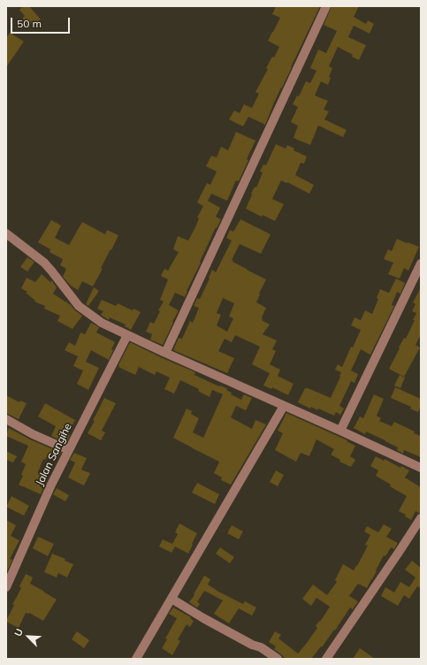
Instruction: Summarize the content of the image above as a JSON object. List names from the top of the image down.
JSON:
{
  "streets": {
    "street": ["Jalan Sangihe"]
  },
  "scale_bar": "50 m",
  "north": "top left"
}
